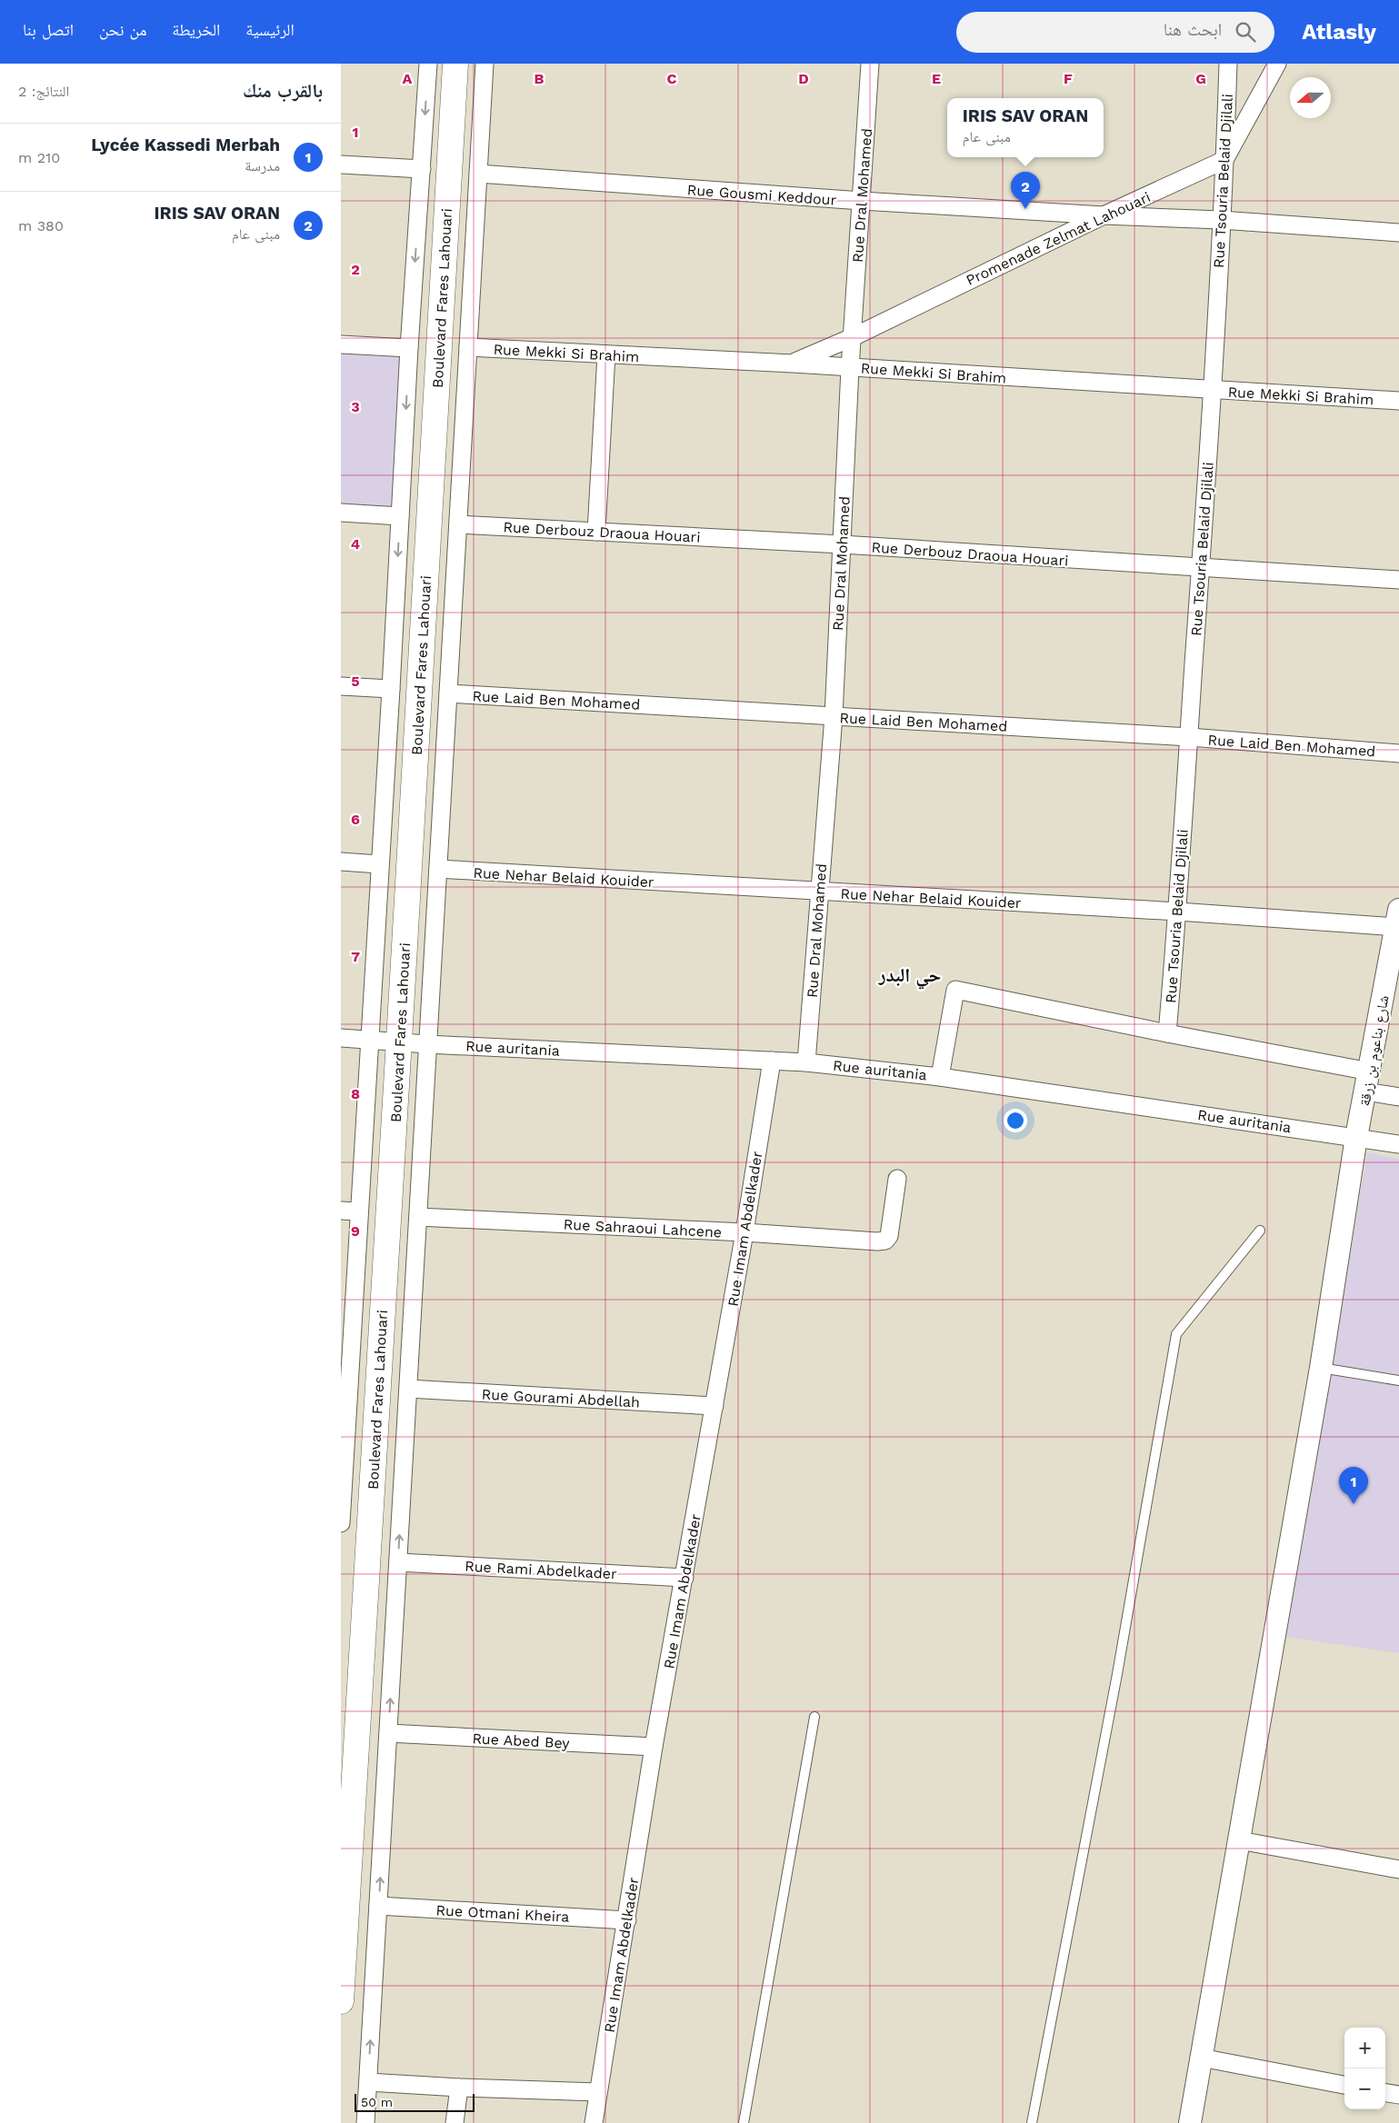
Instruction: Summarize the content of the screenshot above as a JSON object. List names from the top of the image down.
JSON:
{
  "streets": {
    "main road": ["Boulevard Fares Lahouari"],
    "street": [
      "Rue Tsouria Belaid Djilali",
      "Rue Gousmi Keddour",
      "Rue Dral Mohamed",
      "Promenade Zelmat Lahouari",
      "Rue Mekki Si Brahim",
      "Rue Derbouz Draoua Houari",
      "Rue Laid Ben Mohamed",
      "Rue Nehar Belaid Kouider",
      "Rue auritania",
      "شارع بناعوم بن زرقة",
      "Rue Sahraoui Lahcene",
      "Rue Imam Abdelkader",
      "Rue Gourami Abdellah",
      "Rue Rami Abdelkader",
      "Rue Abed Bey",
      "Rue Otmani Kheira"
    ]
  },
  "crossings": [
    ["Rue Tsouria Belaid Djilali", "Rue Gousmi Keddour"],
    ["Rue Tsouria Belaid Djilali", "Promenade Zelmat Lahouari"],
    ["Rue Tsouria Belaid Djilali", "Rue Mekki Si Brahim"],
    ["Rue Tsouria Belaid Djilali", "Rue Derbouz Draoua Houari"],
    ["Rue Tsouria Belaid Djilali", "Rue Laid Ben Mohamed"],
    ["Rue Tsouria Belaid Djilali", "Rue Nehar Belaid Kouider"],
    ["Rue Gousmi Keddour", "Rue Dral Mohamed"],
    ["Rue Gousmi Keddour", "Promenade Zelmat Lahouari"],
    ["Rue Dral Mohamed", "Promenade Zelmat Lahouari"],
    ["Rue Dral Mohamed", "Rue Mekki Si Brahim"],
    ["Rue Dral Mohamed", "Rue Derbouz Draoua Houari"],
    ["Rue Dral Mohamed", "Rue Laid Ben Mohamed"],
    ["Rue Dral Mohamed", "Rue Nehar Belaid Kouider"],
    ["Rue Dral Mohamed", "Rue auritania"],
    ["Promenade Zelmat Lahouari", "Rue Mekki Si Brahim"],
    ["Boulevard Fares Lahouari", "Rue auritania"],
    ["Rue Nehar Belaid Kouider", "شارع بناعوم بن زرقة"],
    ["Rue auritania", "شارع بناعوم بن زرقة"],
    ["Rue auritania", "Rue Imam Abdelkader"],
    ["Rue Sahraoui Lahcene", "Rue Imam Abdelkader"],
    ["Rue Imam Abdelkader", "Rue Gourami Abdellah"],
    ["Rue Imam Abdelkader", "Rue Rami Abdelkader"],
    ["Rue Imam Abdelkader", "Rue Abed Bey"],
    ["Rue Imam Abdelkader", "Rue Otmani Kheira"]
  ],
  "districts": ["حي البدر"],
  "scale_bar": "50 m",
  "north": "left",
  "page": {
    "header": "Atlasly",
    "search": "ابحث هنا",
    "nav": [
      "الرئيسية",
      "الخريطة",
      "من نحن",
      "اتصل بنا"
    ],
    "heading": ["بالقرب منك", "النتائج: 2"],
    "popup": ["IRIS SAV ORAN", "مبنى عام"],
    "list": [
      {
        "mark": "1",
        "name": "Lycée Kassedi Merbah",
        "note": "مدرسة",
        "value": "210 m"
      },
      {
        "mark": "2",
        "name": "IRIS SAV ORAN",
        "note": "مبنى عام",
        "value": "380 m"
      }
    ],
    "pins": ["2", "1"],
    "map_buttons": ["+", "−"],
    "scale": "50 m"
  },
  "grid": {
    "columns": [
      "A",
      "B",
      "C",
      "D",
      "E",
      "F",
      "G"
    ],
    "rows": [
      "1",
      "2",
      "3",
      "4",
      "5",
      "6",
      "7",
      "8",
      "9"
    ]
  }
}
